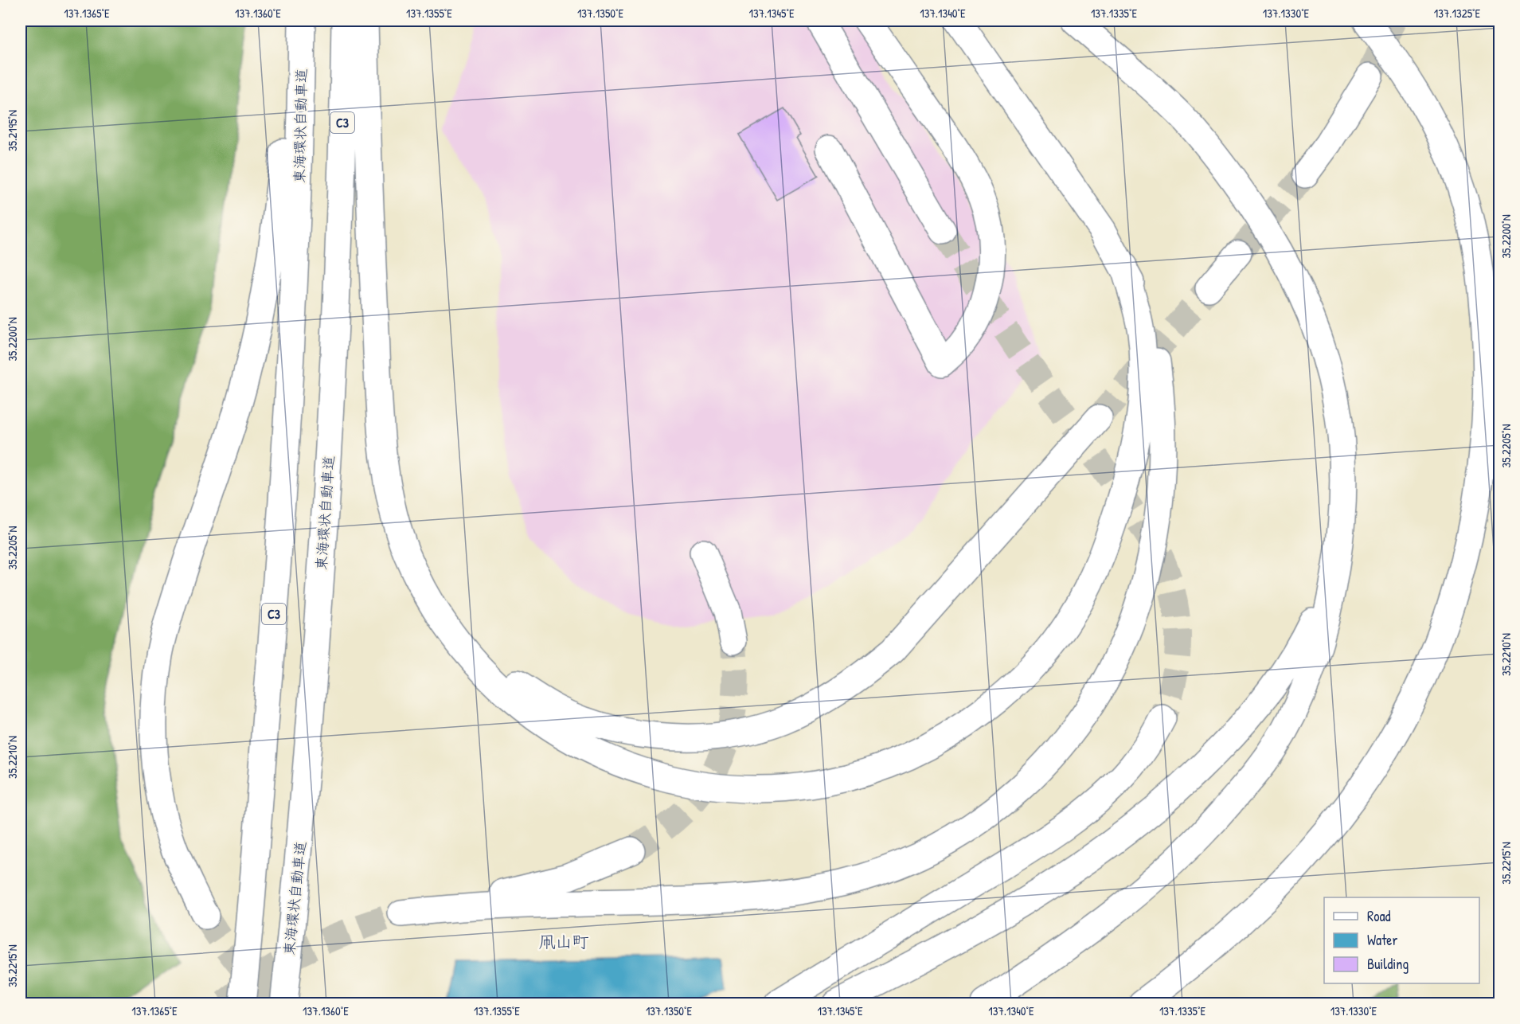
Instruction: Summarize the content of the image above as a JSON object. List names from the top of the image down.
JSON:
{
  "streets": {
    "main road": ["C3", "東海環状自動車道"]
  },
  "districts": ["凧山町"],
  "legend": ["Road", "Water", "Building"],
  "coordinates": [
    "137.1365°E",
    "137.1360°E",
    "137.1355°E",
    "137.1350°E",
    "137.1345°E",
    "137.1340°E",
    "137.1335°E",
    "137.1330°E",
    "137.1325°E",
    "35.2195°N",
    "35.2200°N",
    "35.2205°N",
    "35.2210°N",
    "35.2215°N"
  ]
}
